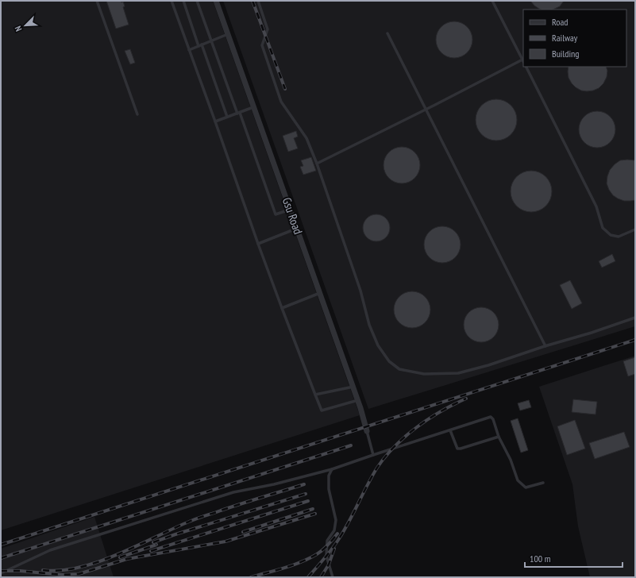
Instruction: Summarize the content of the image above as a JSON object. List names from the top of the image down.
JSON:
{
  "streets": {
    "street": ["Gsu Road"]
  },
  "legend": ["Road", "Railway", "Building"],
  "scale_bar": "100 m",
  "north": "bottom left"
}
